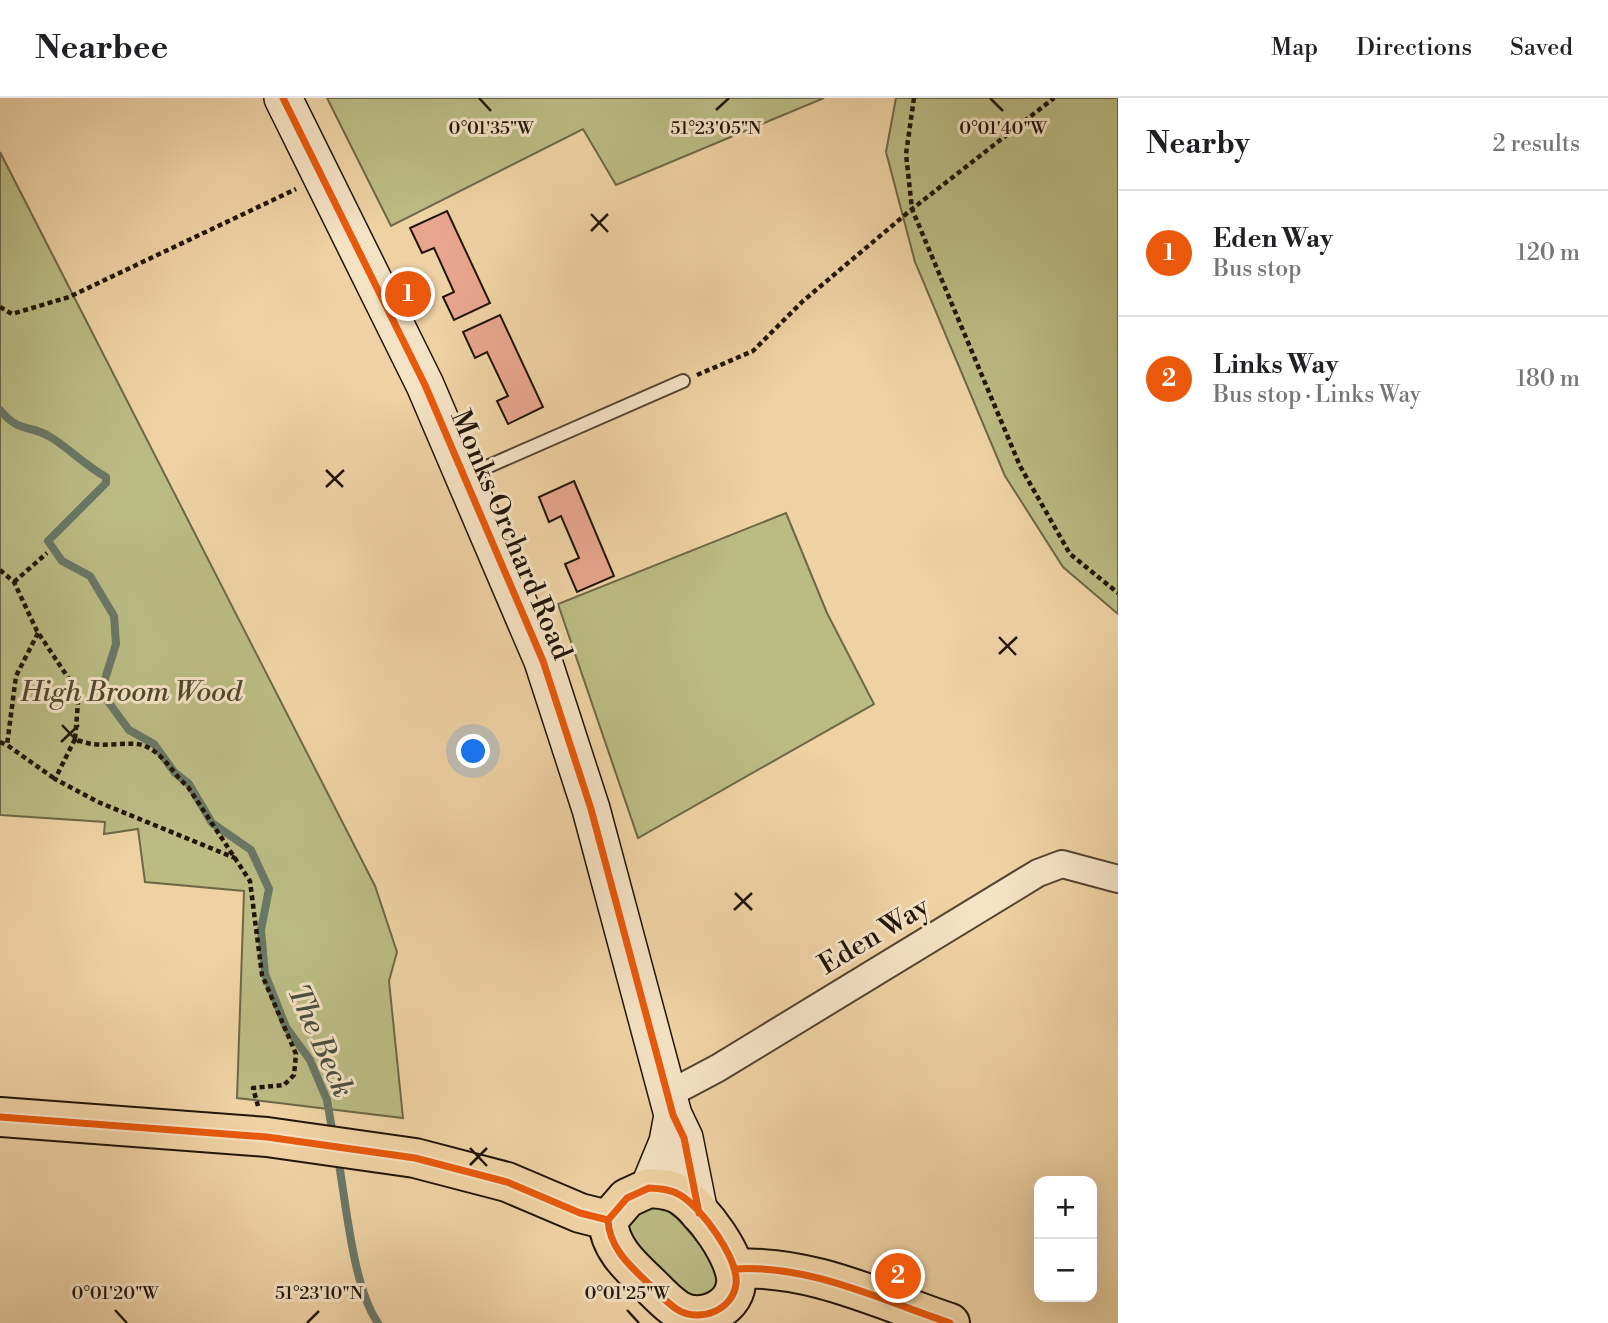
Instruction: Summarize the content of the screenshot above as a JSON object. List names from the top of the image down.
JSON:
{
  "streets": {
    "street": ["Monks Orchard Road", "Eden Way"]
  },
  "crossings": [
    ["Monks Orchard Road", "Eden Way"]
  ],
  "water": ["The Beck"],
  "parks": ["High Broom Wood"],
  "page": {
    "header": "Nearbee",
    "nav": ["Map", "Directions", "Saved"],
    "heading": ["Nearby", "2 results"],
    "list": [
      {
        "mark": "1",
        "name": "Eden Way",
        "note": "Bus stop",
        "value": "120 m"
      },
      {
        "mark": "2",
        "name": "Links Way",
        "note": "Bus stop · Links Way",
        "value": "180 m"
      }
    ],
    "pins": ["1", "2"],
    "map_buttons": ["+", "−"]
  },
  "coordinates": [
    "51°23'05\"N",
    "0°01'40\"W",
    "0°01'35\"W",
    "0°01'20\"W",
    "0°01'25\"W",
    "51°23'10\"N"
  ]
}
